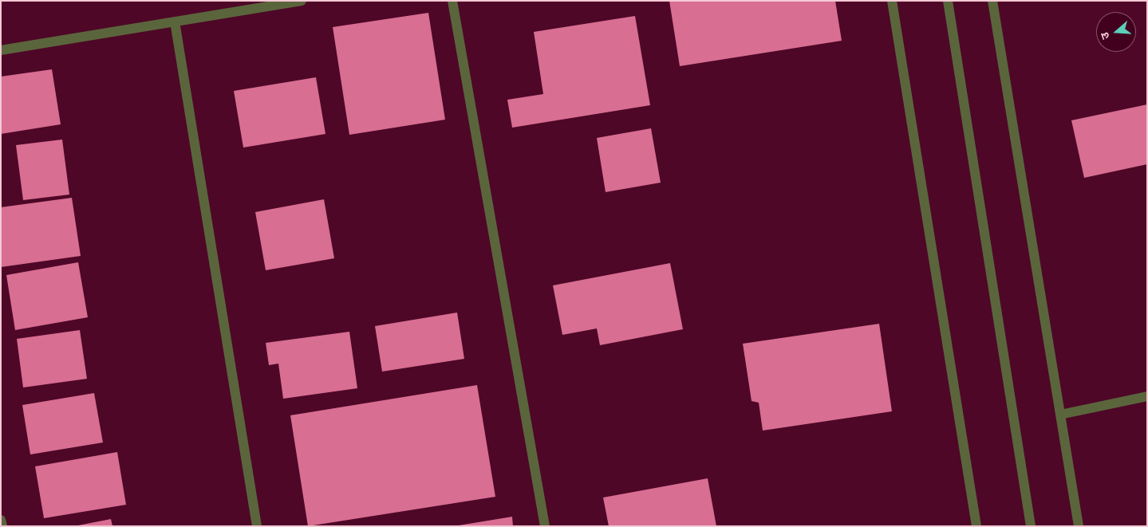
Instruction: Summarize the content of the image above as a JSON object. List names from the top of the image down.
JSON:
{
  "north": "left"
}
